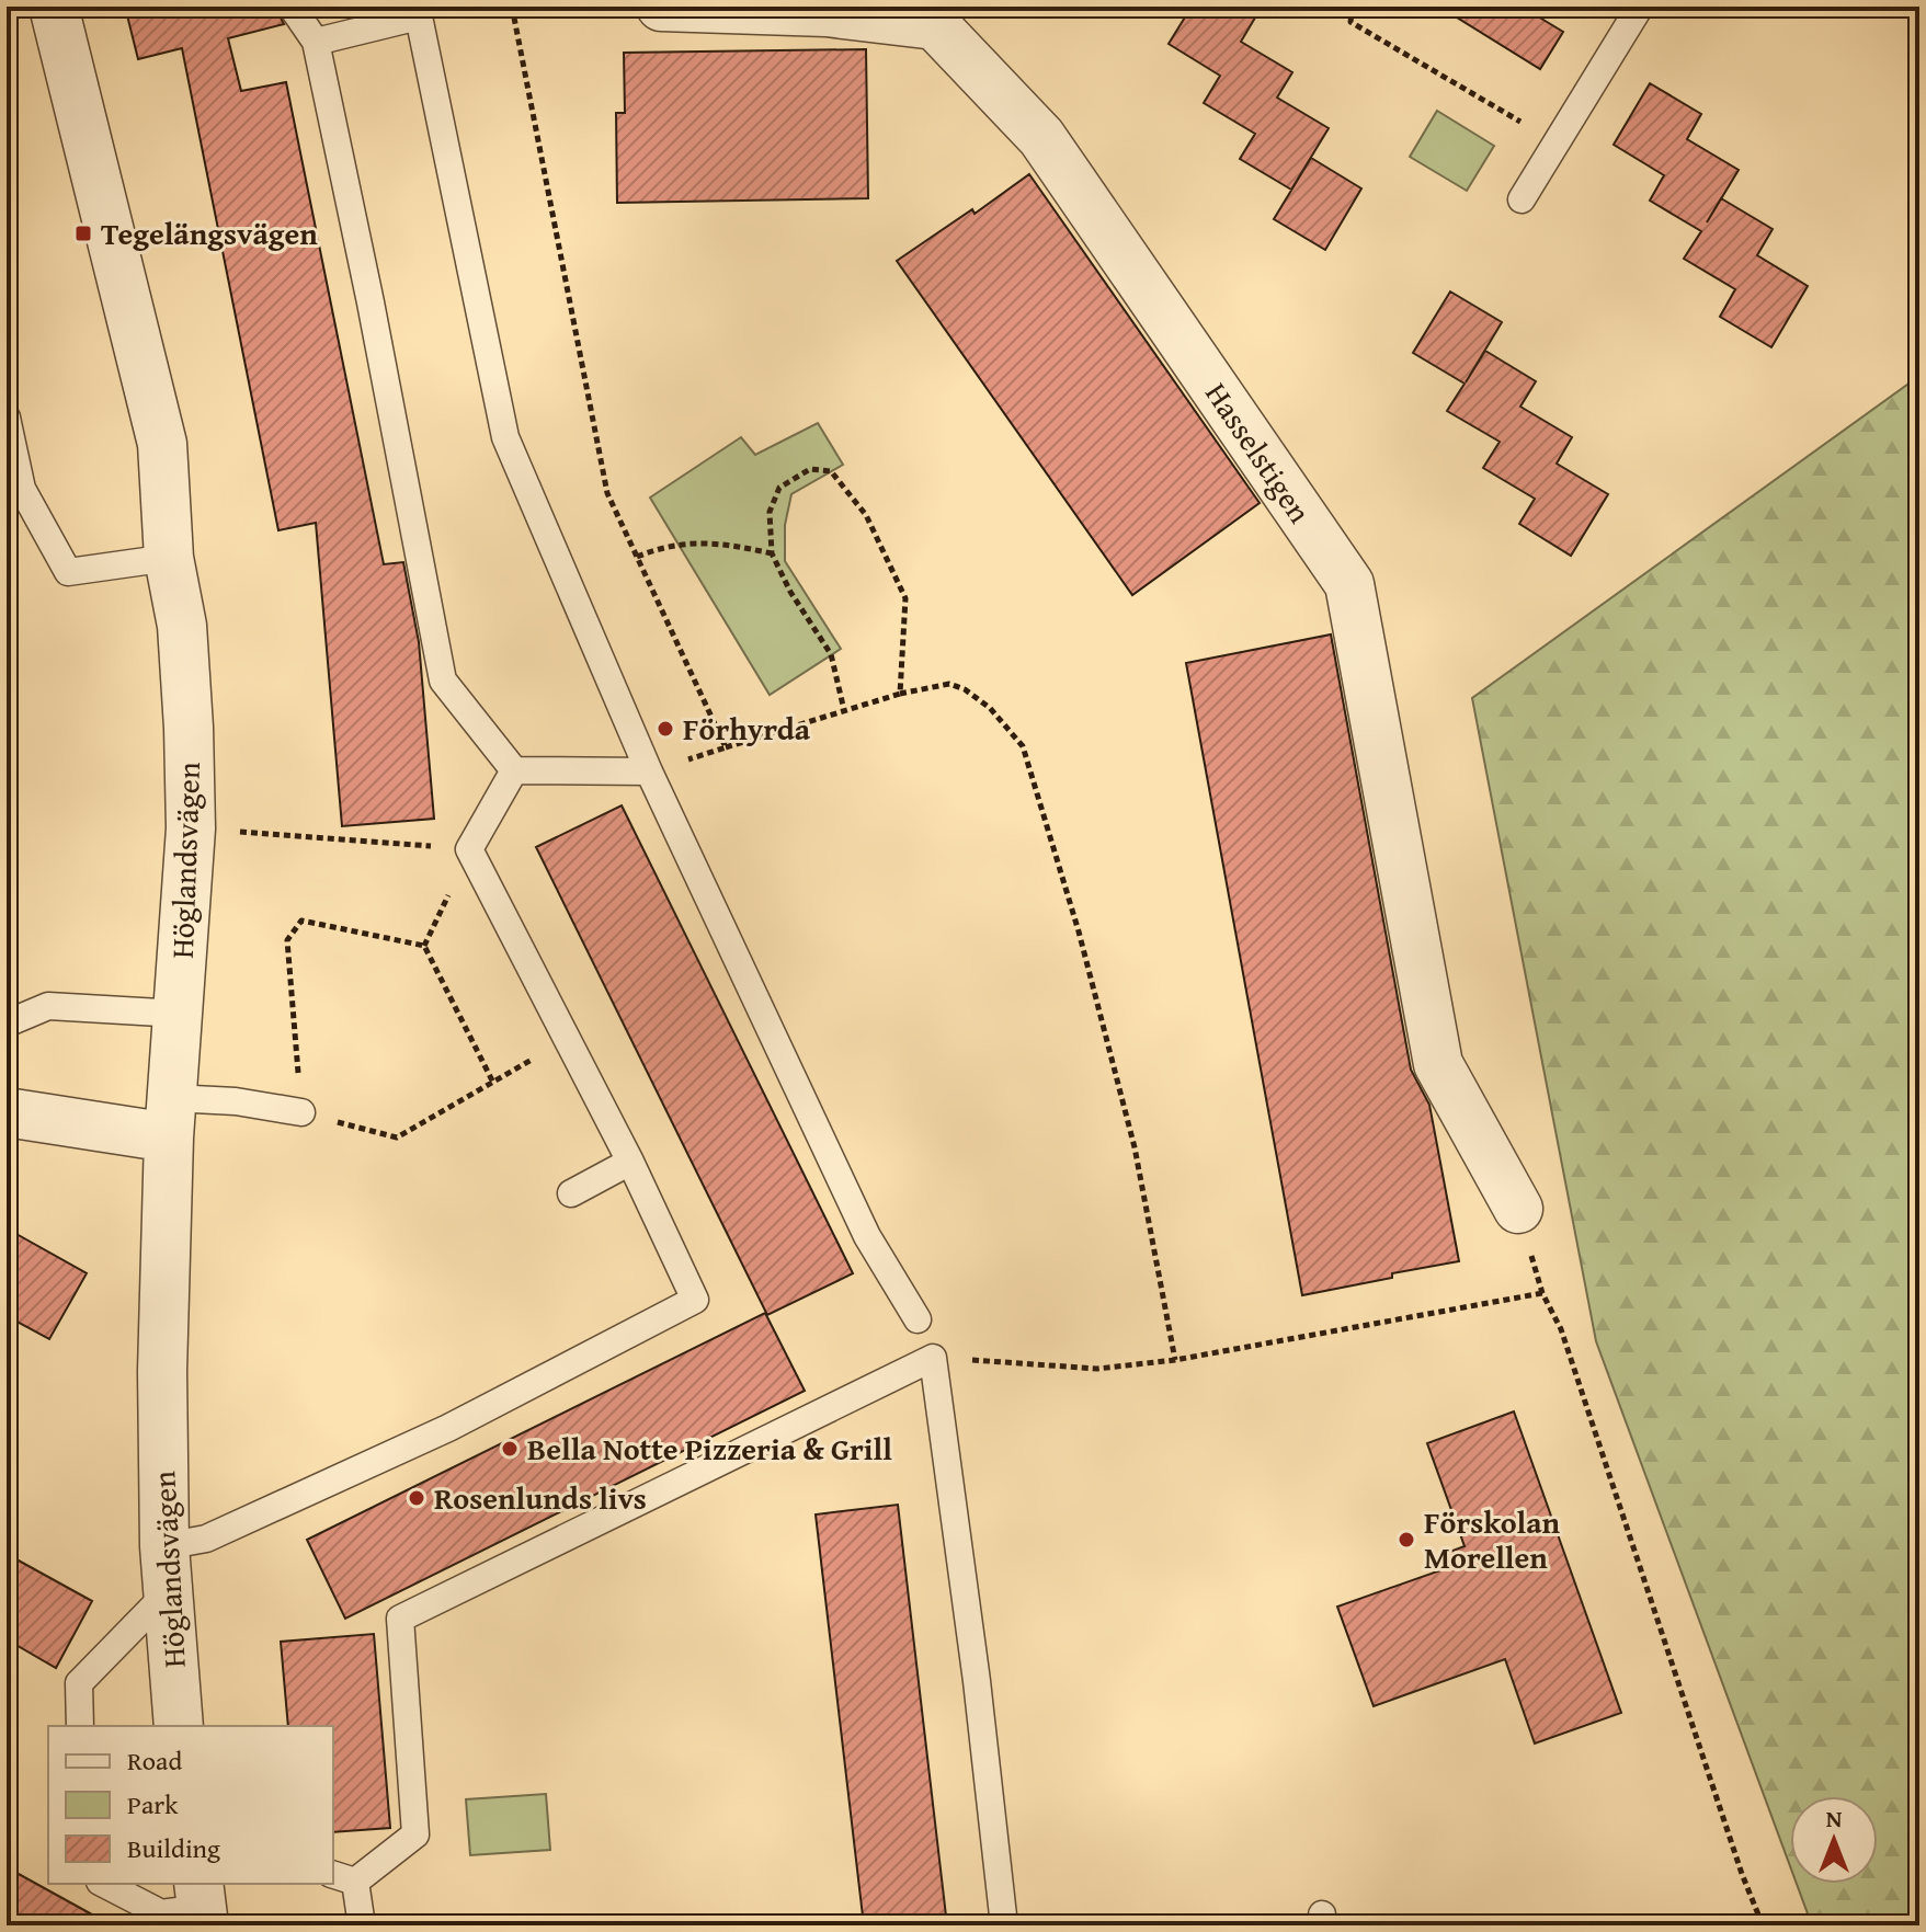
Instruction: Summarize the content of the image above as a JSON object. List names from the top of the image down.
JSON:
{
  "streets": {
    "street": ["Hasselstigen", "Höglandsvägen"]
  },
  "places": {
    "transit": ["Tegelängsvägen"],
    "other": [
      "Förhyrda",
      "Bella Notte Pizzeria & Grill",
      "Rosenlunds livs",
      "Förskolan Morellen"
    ]
  },
  "legend": ["Road", "Park", "Building"],
  "north": "top"
}
